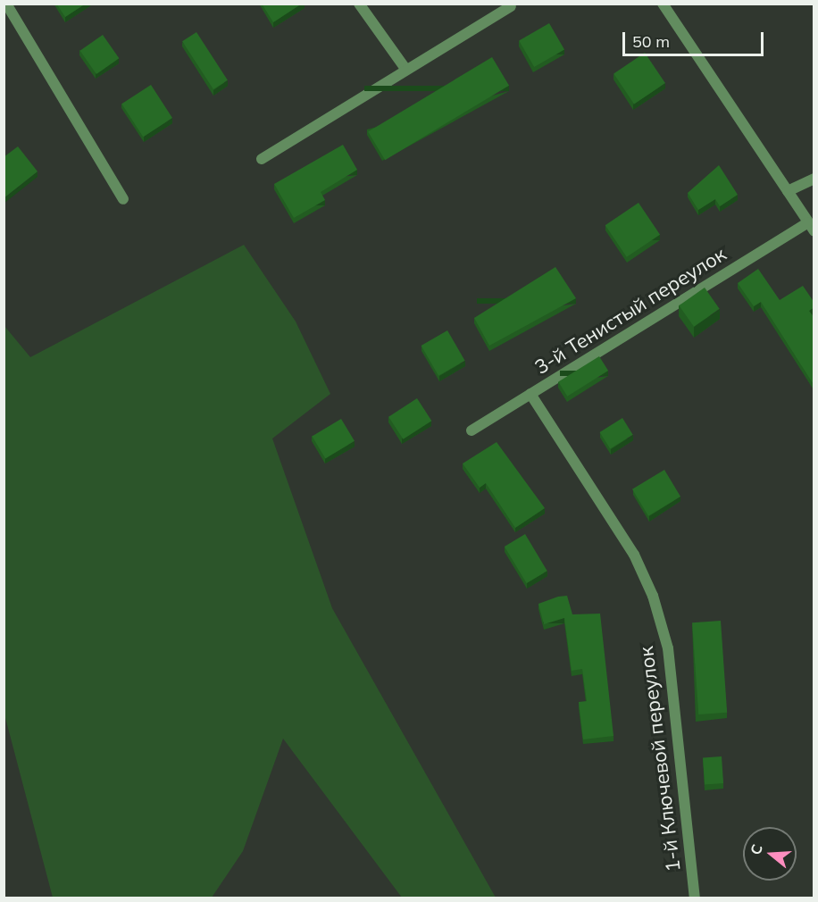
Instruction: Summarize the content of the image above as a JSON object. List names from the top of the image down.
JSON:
{
  "streets": {
    "street": ["3-й Тенистый переулок", "1-й Ключевой переулок"]
  },
  "crossings": [
    ["3-й Тенистый переулок", "1-й Ключевой переулок"]
  ],
  "scale_bar": "50 m",
  "north": "left"
}
